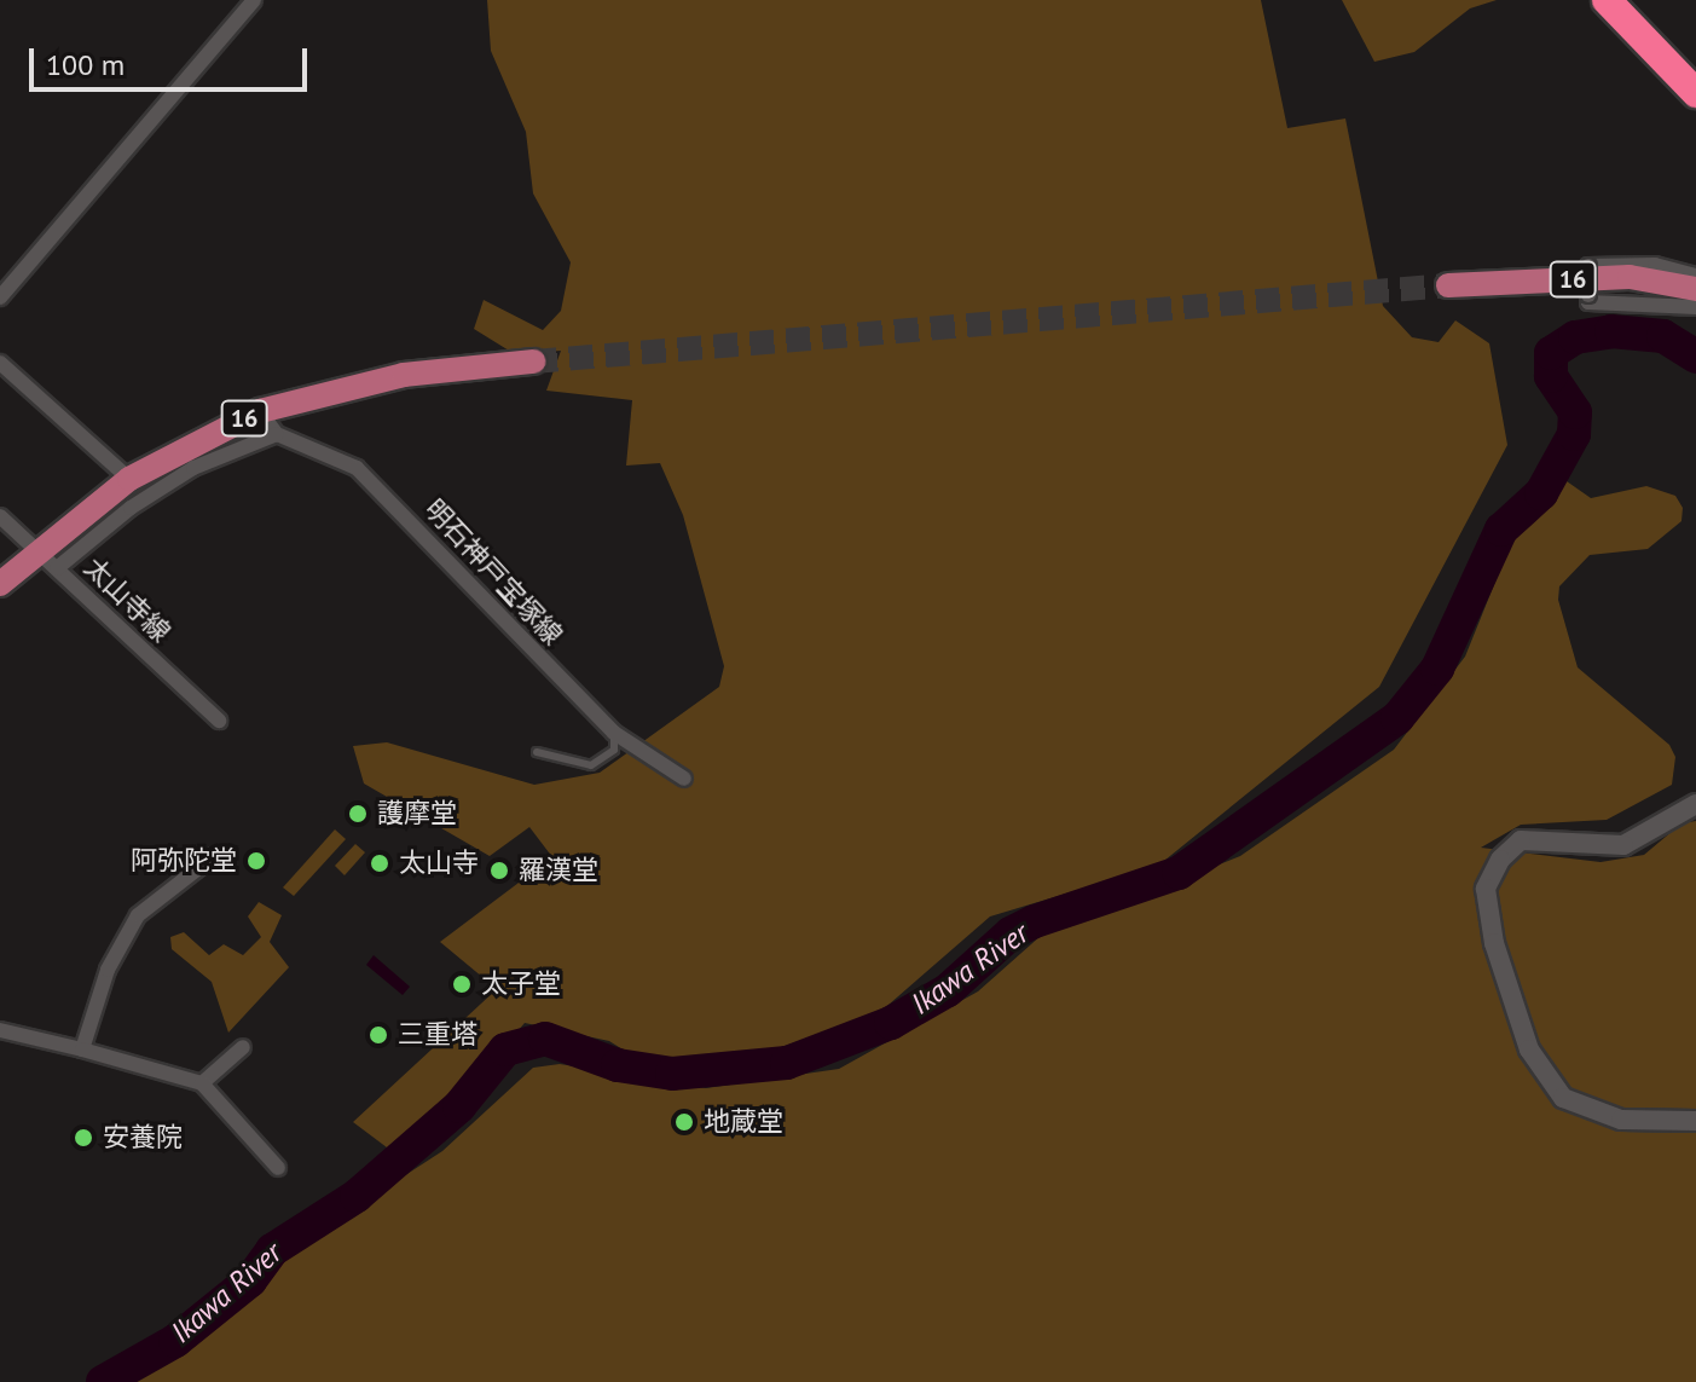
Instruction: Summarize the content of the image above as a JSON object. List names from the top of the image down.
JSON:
{
  "streets": {
    "main road": ["16"],
    "street": ["明石神戸宝塚線", "太山寺線"]
  },
  "crossings": [
    ["16", "太山寺線"]
  ],
  "water": ["Ikawa River"],
  "places": [
    "護摩堂",
    "阿弥陀堂",
    "太山寺",
    "羅漢堂",
    "太子堂",
    "三重塔",
    "地蔵堂",
    "安養院"
  ],
  "scale_bar": "100 m"
}
